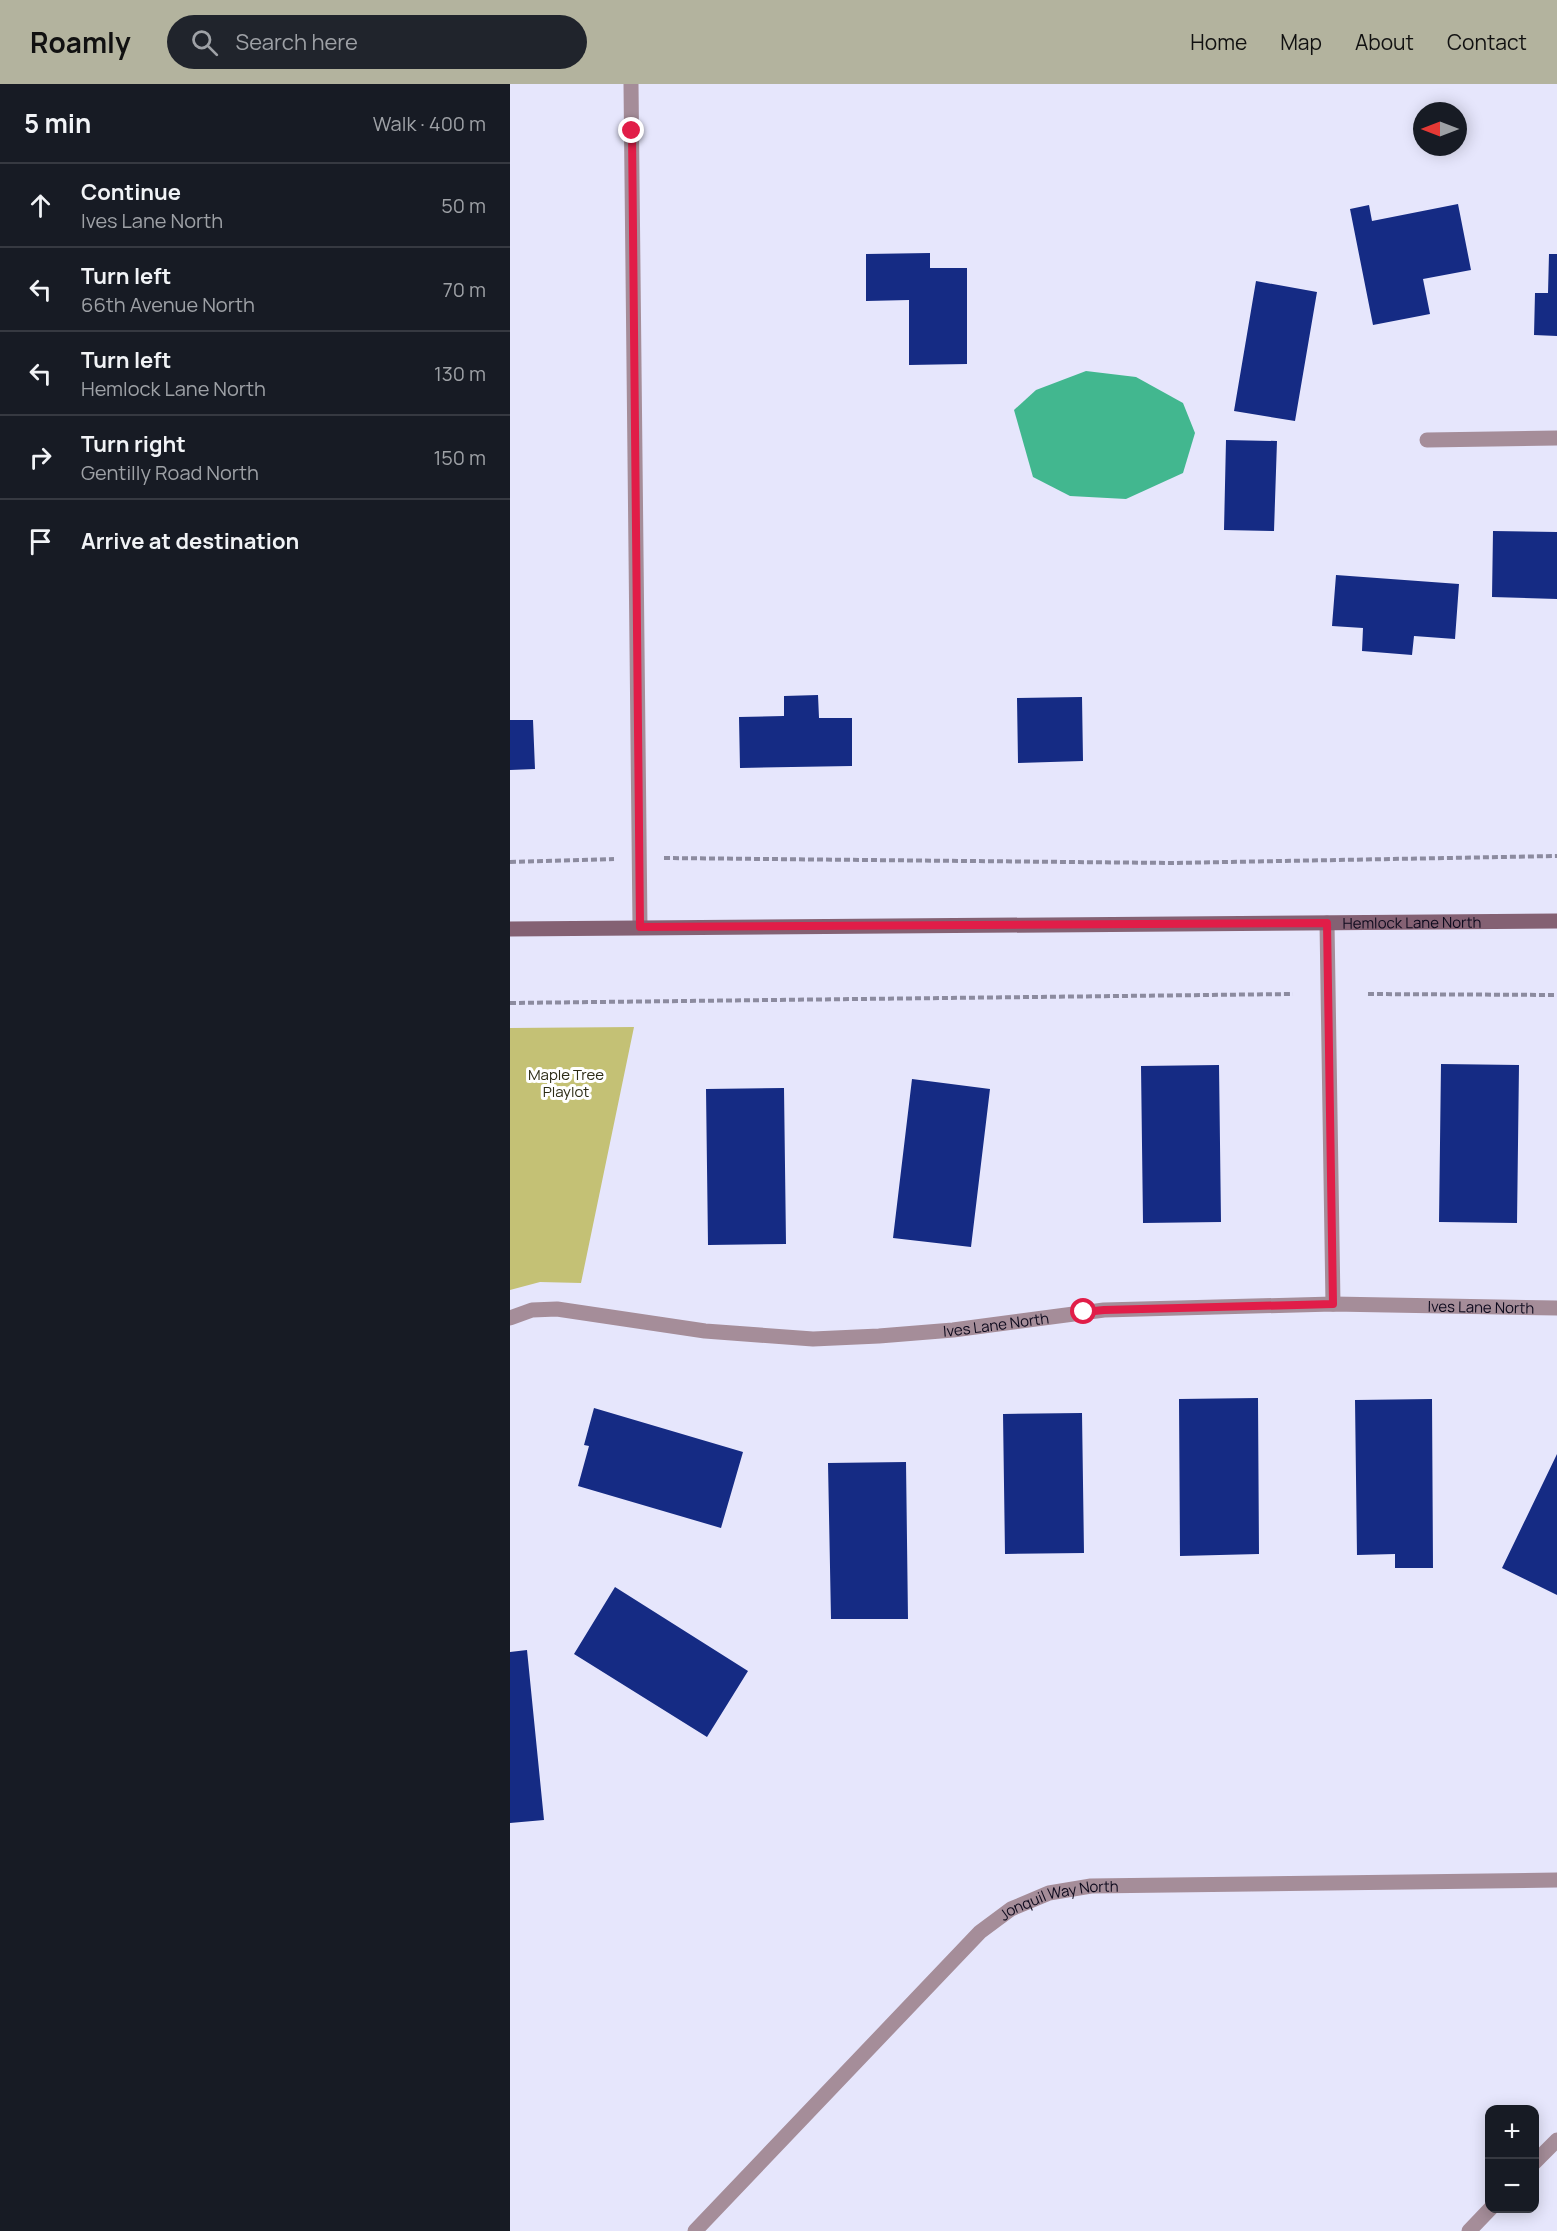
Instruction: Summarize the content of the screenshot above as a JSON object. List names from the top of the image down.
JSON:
{
  "streets": {
    "main road": ["Hemlock Lane North"],
    "street": ["Ives Lane North", "Jonquil Way North"]
  },
  "parks": ["Maple Tree Playlot"],
  "north": "left",
  "page": {
    "header": "Roamly",
    "search": "Search here",
    "nav": [
      "Home",
      "Map",
      "About",
      "Contact"
    ],
    "heading": ["5 min", "Walk · 400 m"],
    "list": [
      ["Continue", "Ives Lane North", "50 m"],
      ["Turn left", "66th Avenue North", "70 m"],
      ["Turn left", "Hemlock Lane North", "130 m"],
      ["Turn right", "Gentilly Road North", "150 m"],
      "Arrive at destination"
    ],
    "map_buttons": ["+", "−"]
  }
}
